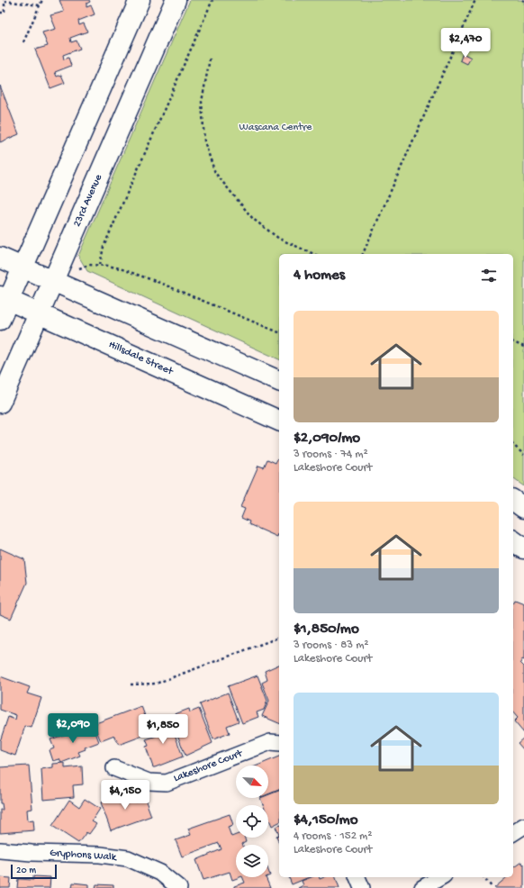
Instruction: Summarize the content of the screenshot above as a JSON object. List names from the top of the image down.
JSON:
{
  "streets": {
    "main road": ["23rd Avenue", "Hillsdale Street"],
    "street": ["Lakeshore Court", "Gryphons Walk"]
  },
  "crossings": [
    ["23rd Avenue", "Hillsdale Street"]
  ],
  "parks": ["Wascana Centre"],
  "scale_bar": "20 m",
  "north": "bottom right",
  "page": {
    "price": [
      "$2,470",
      "$2,090",
      "$1,850",
      "$4,150"
    ],
    "heading": "4 homes",
    "list": [
      {
        "name": "$2,090/mo",
        "note": "3 rooms · 74 m² · Lakeshore Court"
      },
      {
        "name": "$1,850/mo",
        "note": "3 rooms · 83 m² · Lakeshore Court"
      },
      {
        "name": "$4,150/mo",
        "note": "4 rooms · 152 m² · Lakeshore Court"
      }
    ],
    "scale": "20 m"
  }
}
